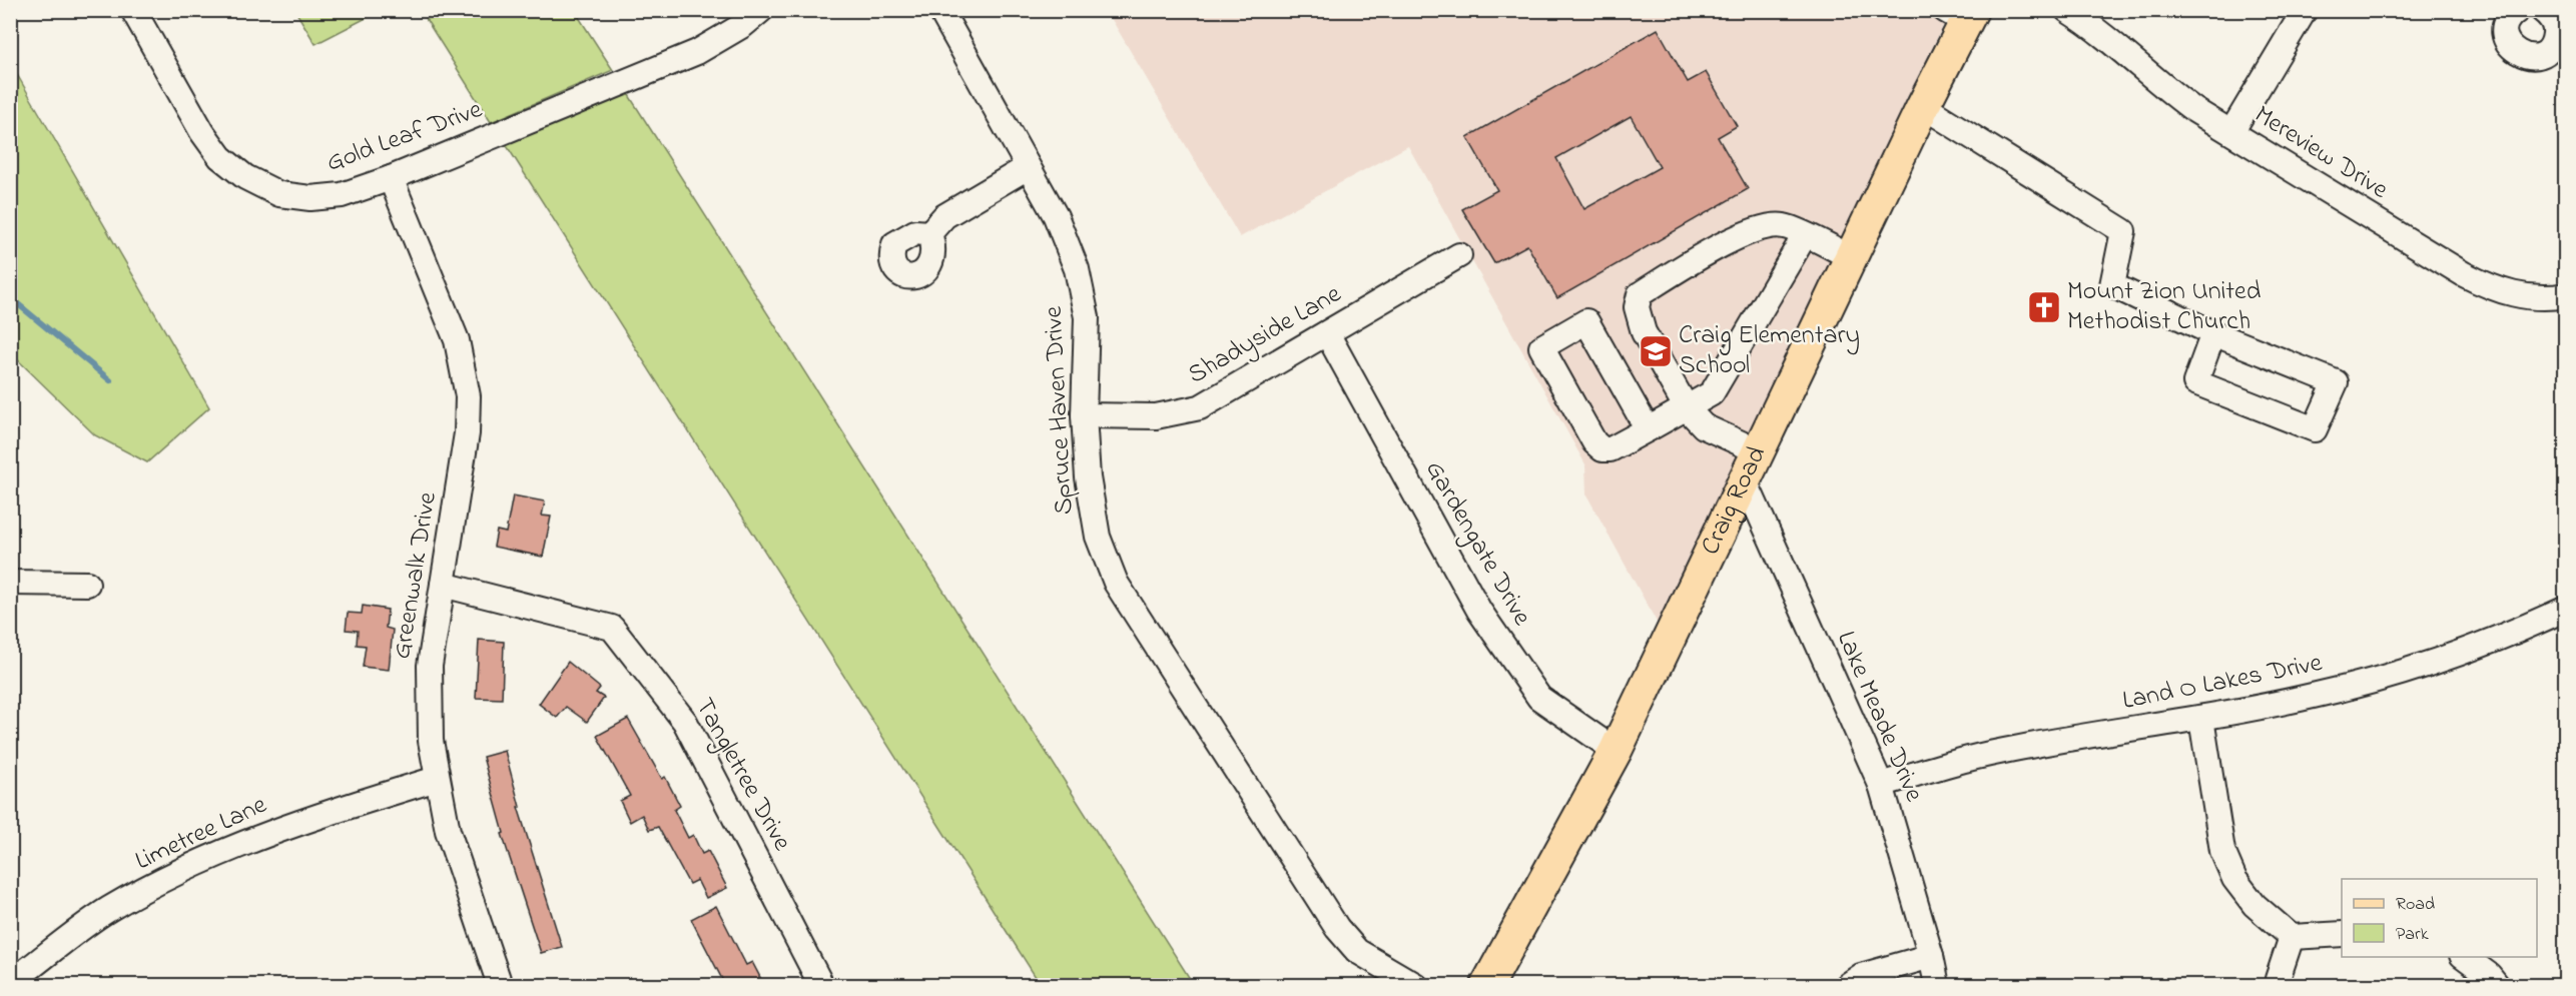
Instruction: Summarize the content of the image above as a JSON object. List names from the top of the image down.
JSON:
{
  "streets": {
    "main road": ["Craig Road"],
    "street": [
      "Gold Leaf Drive",
      "Mereview Drive",
      "Shadyside Lane",
      "Spruce Haven Drive",
      "Gardengate Drive",
      "Greenwalk Drive",
      "Land O Lakes Drive",
      "Lake Meade Drive",
      "Tangletree Drive",
      "Limetree Lane"
    ]
  },
  "crossings": [
    ["Gold Leaf Drive", "Greenwalk Drive"],
    ["Shadyside Lane", "Spruce Haven Drive"],
    ["Shadyside Lane", "Gardengate Drive"],
    ["Craig Road", "Gardengate Drive"],
    ["Craig Road", "Lake Meade Drive"],
    ["Greenwalk Drive", "Tangletree Drive"],
    ["Greenwalk Drive", "Limetree Lane"],
    ["Land O Lakes Drive", "Lake Meade Drive"]
  ],
  "places": {
    "church": ["Mount Zion United Methodist Church"],
    "school or university": ["Craig Elementary School"]
  },
  "legend": ["Road", "Park"]
}
